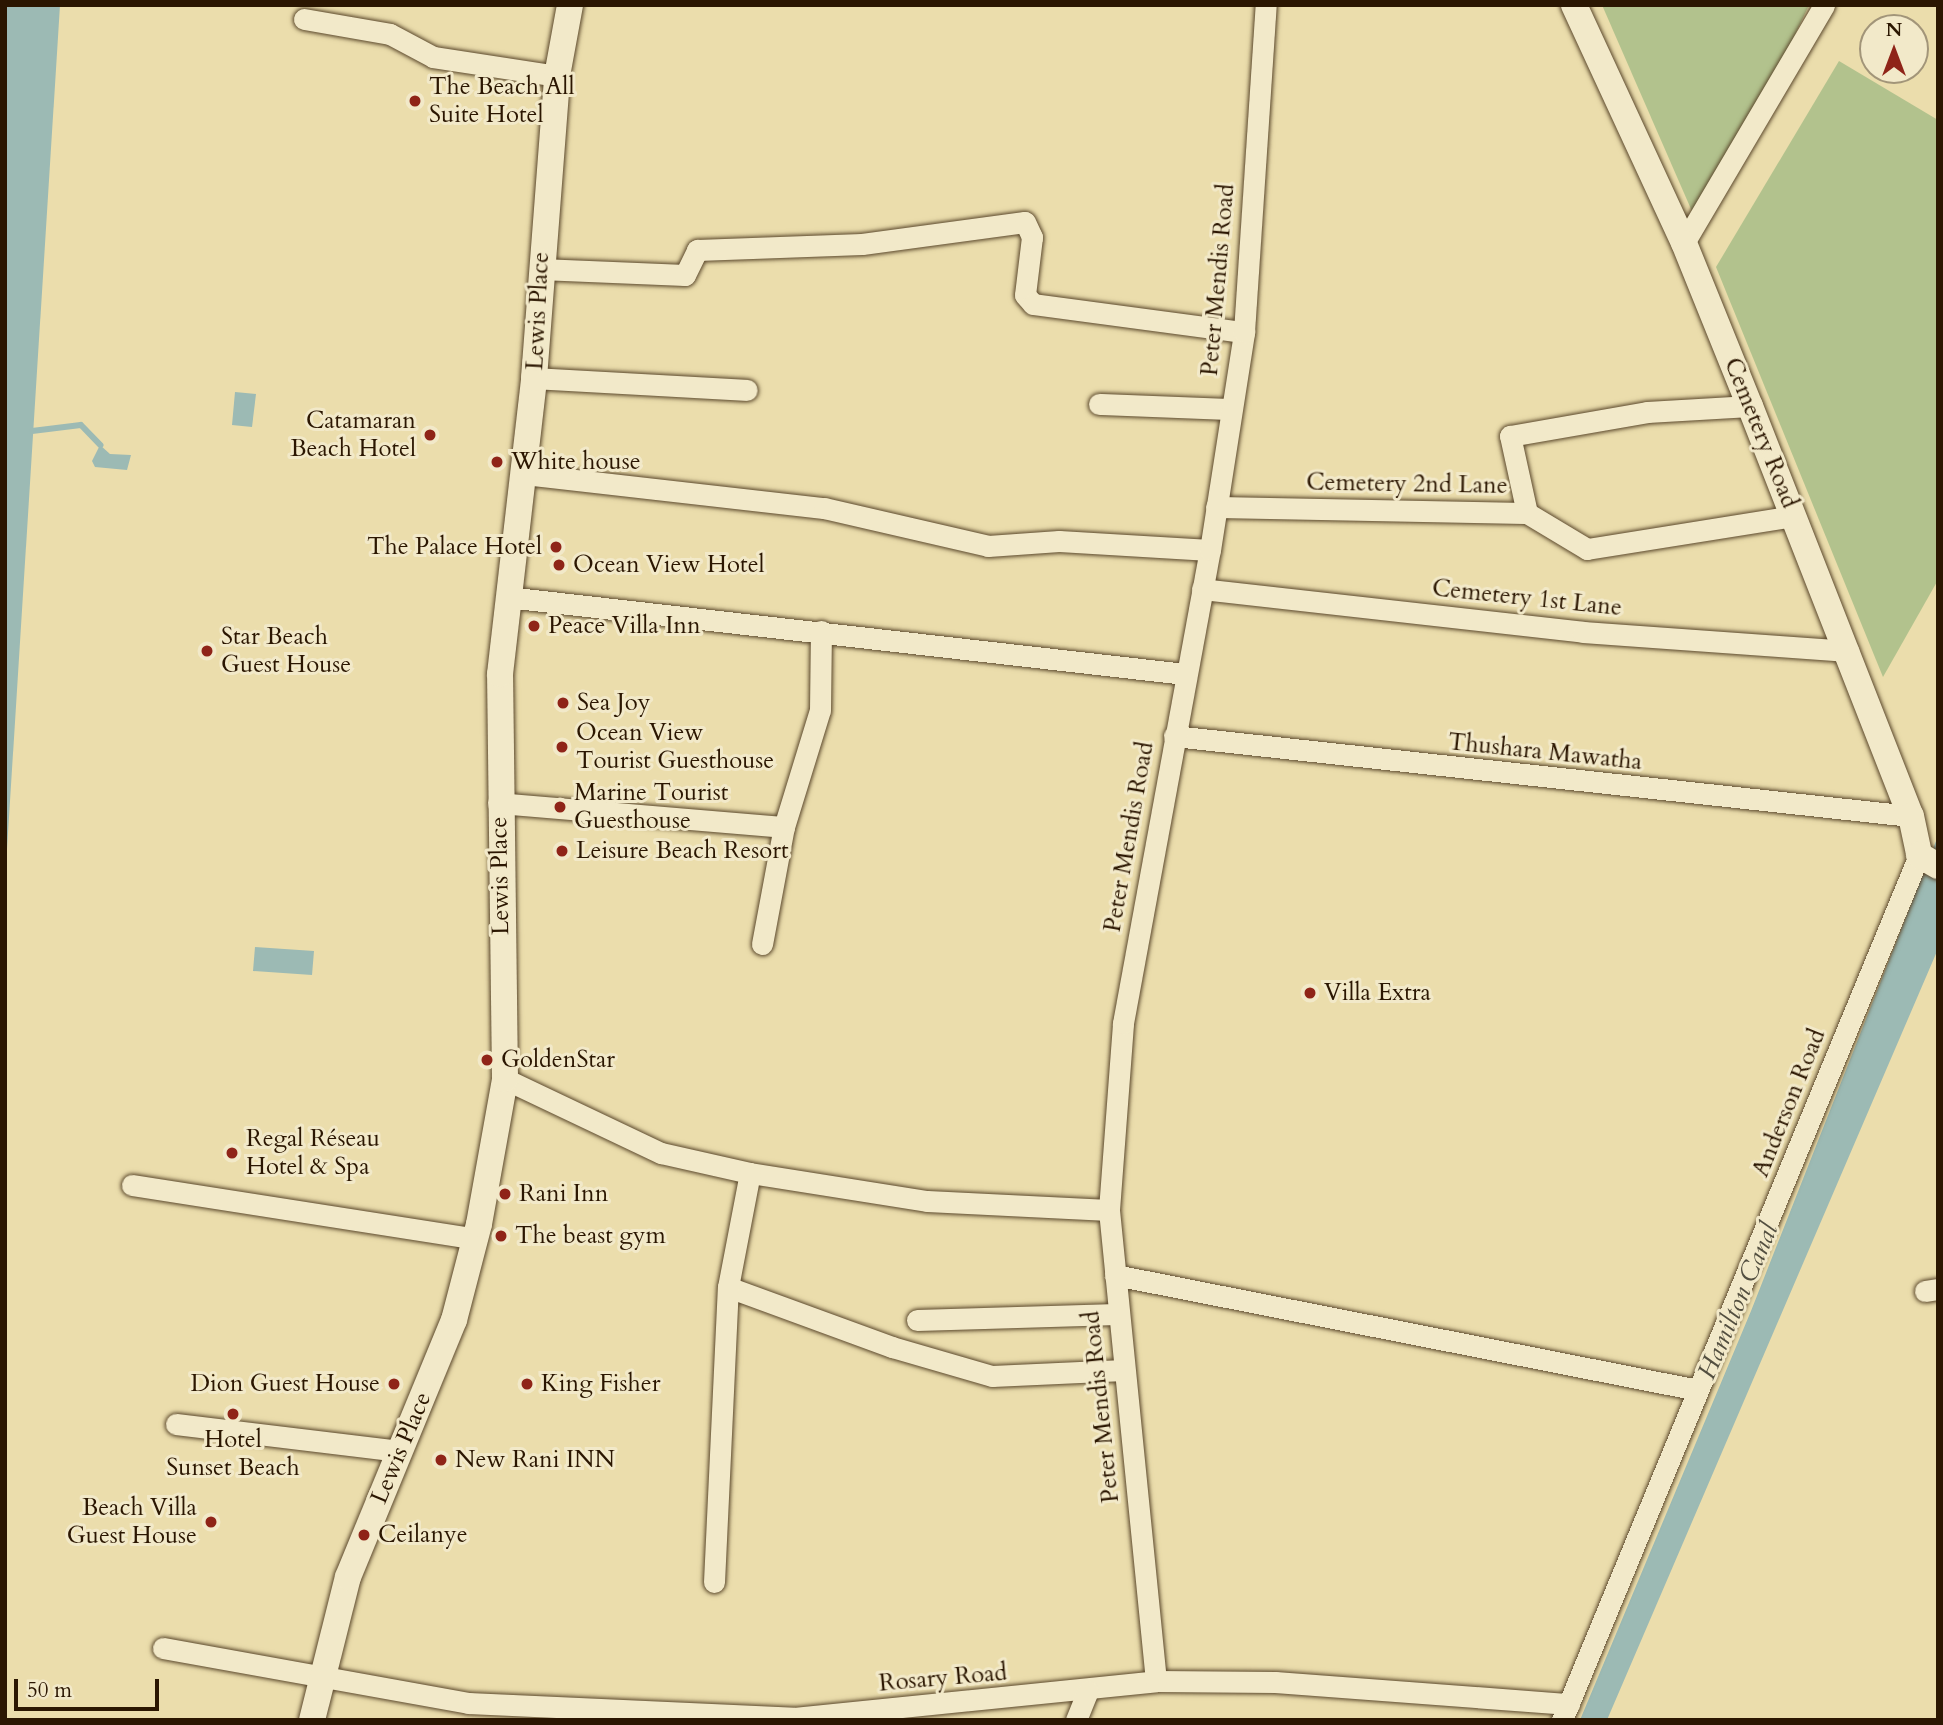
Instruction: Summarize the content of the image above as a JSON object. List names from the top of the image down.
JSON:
{
  "streets": {
    "street": [
      "Peter Mendis Road",
      "Lewis Place",
      "Cemetery Road",
      "Cemetery 2nd Lane",
      "Cemetery 1st Lane",
      "Thushara Mawatha",
      "Anderson Road",
      "Rosary Road"
    ]
  },
  "crossings": [
    ["Peter Mendis Road", "Cemetery 2nd Lane"],
    ["Peter Mendis Road", "Cemetery 1st Lane"],
    ["Peter Mendis Road", "Thushara Mawatha"],
    ["Peter Mendis Road", "Rosary Road"],
    ["Lewis Place", "Rosary Road"],
    ["Cemetery Road", "Cemetery 2nd Lane"],
    ["Cemetery Road", "Cemetery 1st Lane"],
    ["Cemetery Road", "Thushara Mawatha"],
    ["Cemetery Road", "Anderson Road"],
    ["Anderson Road", "Rosary Road"]
  ],
  "water": ["Hamilton Canal"],
  "places": [
    "The Beach All Suite Hotel",
    "Catamaran Beach Hotel",
    "White house",
    "The Palace Hotel",
    "Ocean View Hotel",
    "Peace Villa Inn",
    "Star Beach Guest House",
    "Sea Joy",
    "Ocean View Tourist Guesthouse",
    "Marine Tourist Guesthouse",
    "Leisure Beach Resort",
    "Villa Extra",
    "GoldenStar",
    "Regal Réseau Hotel & Spa",
    "Rani Inn",
    "The beast gym",
    "Dion Guest House",
    "King Fisher",
    "Hotel Sunset Beach",
    "New Rani INN",
    "Beach Villa Guest House",
    "Ceilanye"
  ],
  "scale_bar": "50 m",
  "north": "top"
}
